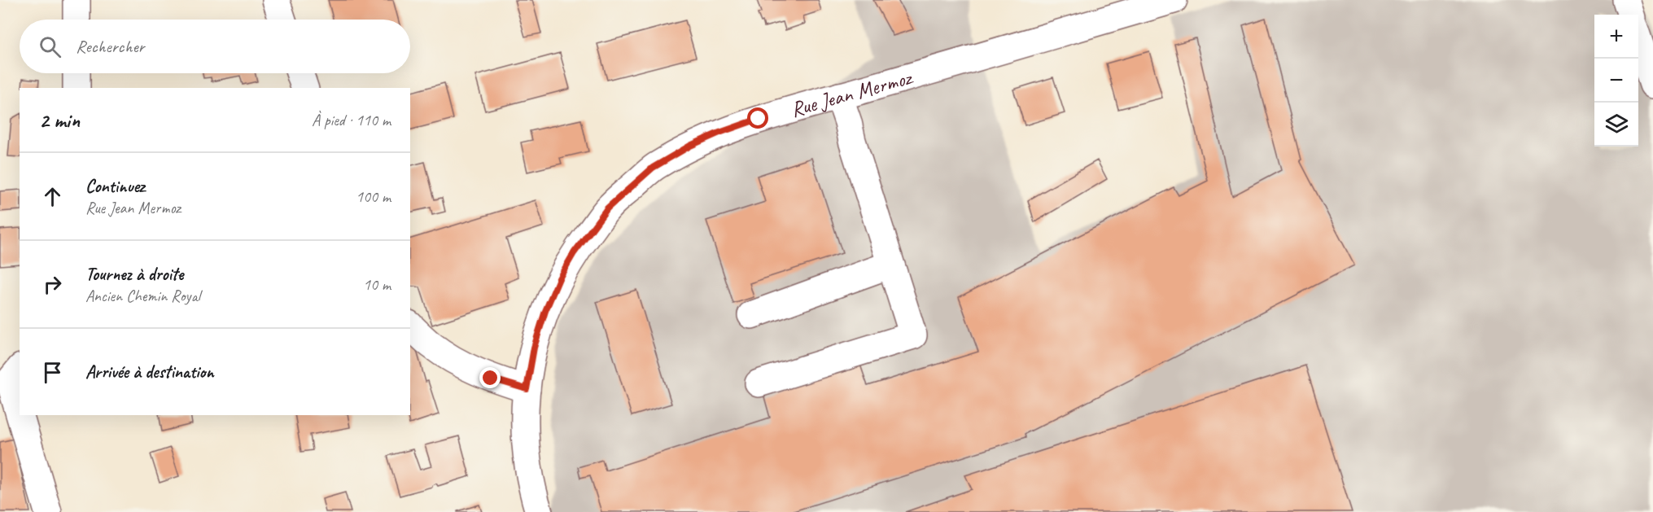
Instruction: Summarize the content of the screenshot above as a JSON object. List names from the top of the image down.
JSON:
{
  "streets": {
    "street": ["Rue Jean Mermoz"]
  },
  "page": {
    "map_buttons": ["+", "−"],
    "search": "Rechercher",
    "heading": ["2 min", "À pied · 110 m"],
    "list": [
      ["Continuez", "Rue Jean Mermoz", "100 m"],
      ["Tournez à droite", "Ancien Chemin Royal", "10 m"],
      "Arrivée à destination"
    ]
  }
}
